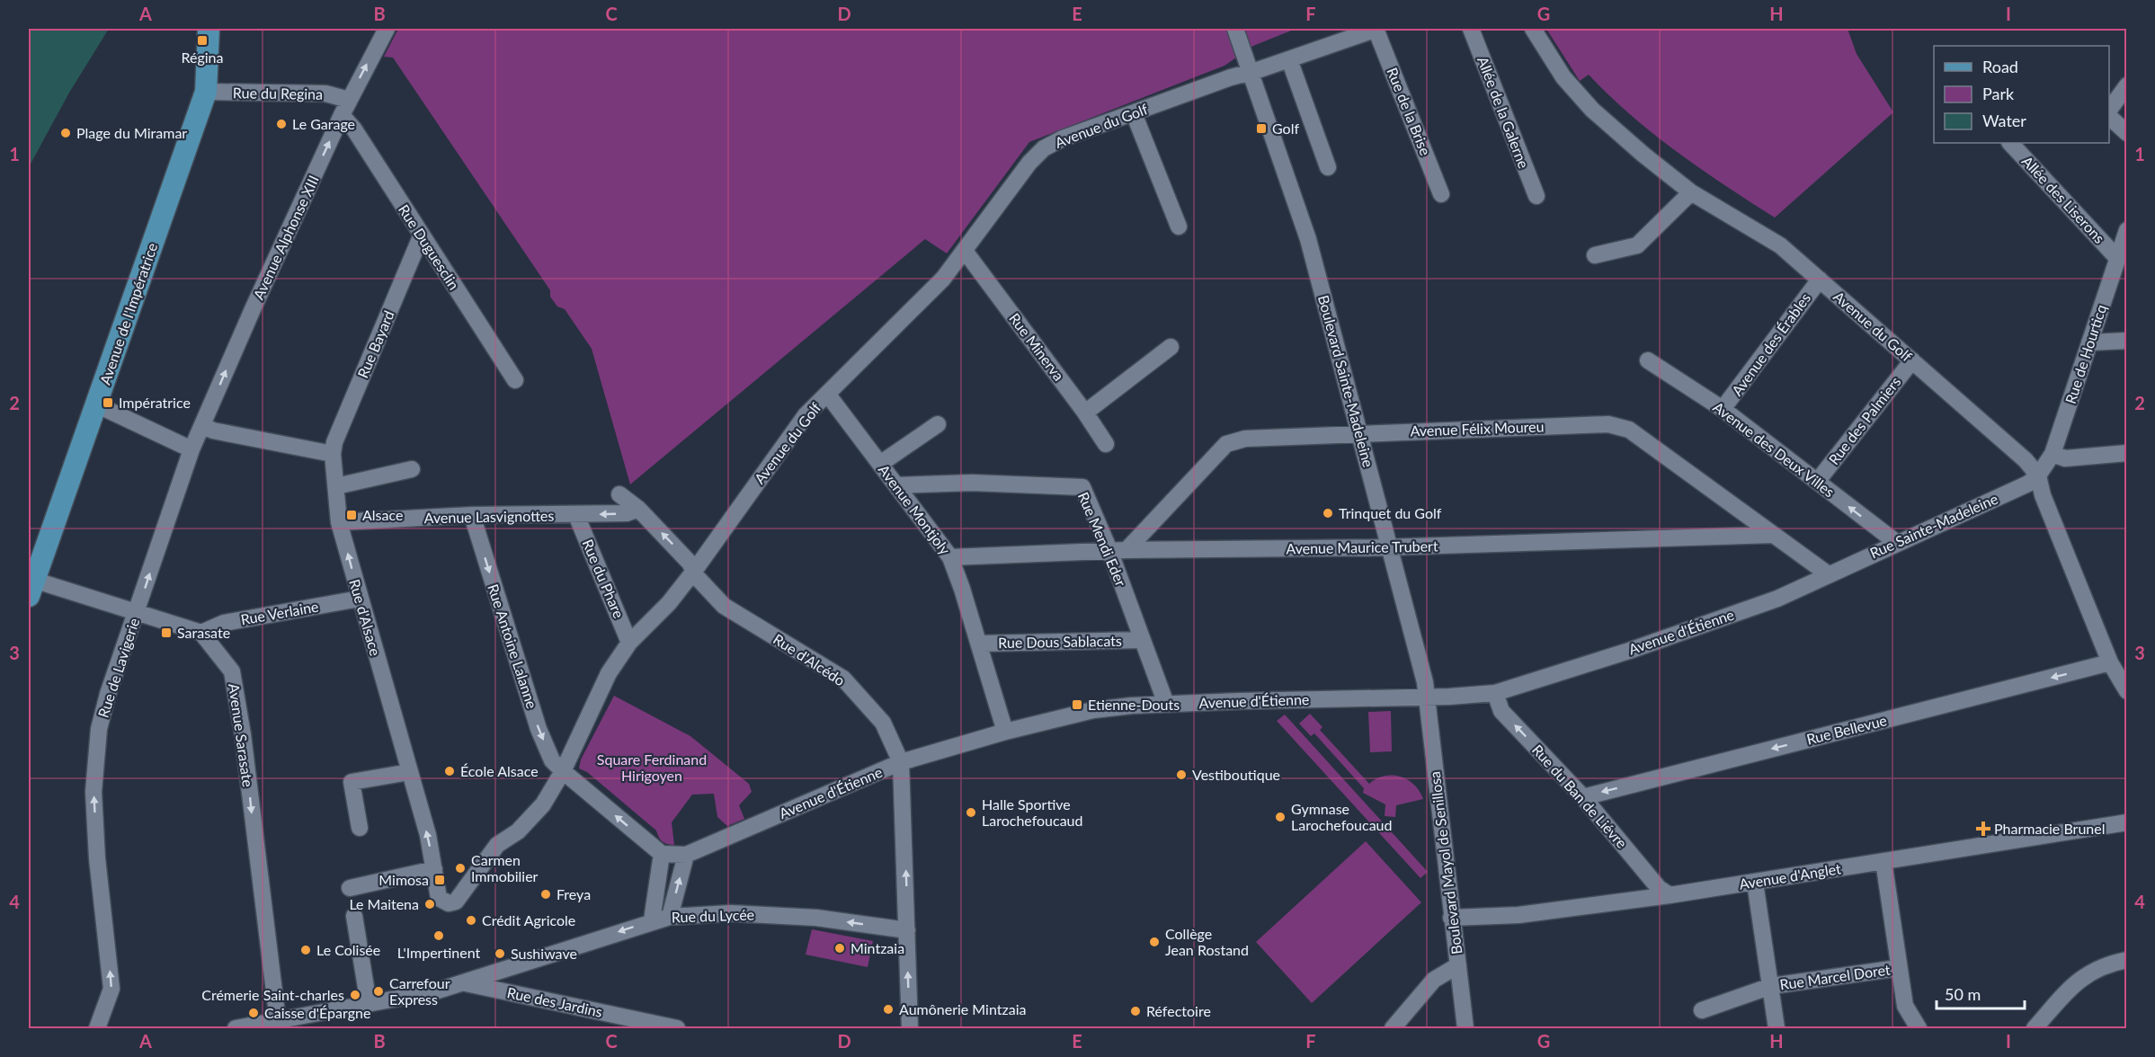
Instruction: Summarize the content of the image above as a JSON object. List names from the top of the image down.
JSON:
{
  "streets": {
    "main road": ["Avenue de l'Impératrice"],
    "street": [
      "Rue du Regina",
      "Rue de la Brise",
      "Allée de la Galerne",
      "Avenue du Golf",
      "Allée des Liserons",
      "Avenue Alphonse XIII",
      "Rue Duguesclin",
      "Rue Bayard",
      "Avenue des Érables",
      "Rue Minerva",
      "Rue de Hourticq",
      "Boulevard Sainte-Madeleine",
      "Rue des Palmiers",
      "Avenue Félix Moureu",
      "Avenue des Deux Villes",
      "Avenue Montjoly",
      "Avenue Lasvignottes",
      "Rue Sainte-Madeleine",
      "Rue Mendi Eder",
      "Avenue Maurice Trubert",
      "Rue du Phare",
      "Rue Verlaine",
      "Rue d'Alsace",
      "Avenue d'Étienne",
      "Rue Dous Sablacats",
      "Rue Antoine Lalanne",
      "Rue d'Alcédo",
      "Rue de Lavigerie",
      "Rue Bellevue",
      "Avenue Sarasate",
      "Rue du Ban de Liévre",
      "Boulevard Mayol de Senillosa",
      "Avenue d'Anglet",
      "Rue du Lycée",
      "Rue Marcel Doret",
      "Rue des Jardins"
    ]
  },
  "crossings": [
    ["Rue du Regina", "Avenue Alphonse XIII"],
    ["Rue du Regina", "Rue Duguesclin"],
    ["Rue du Regina", "Avenue de l'Impératrice"],
    ["Rue de la Brise", "Avenue du Golf"],
    ["Avenue du Golf", "Avenue des Érables"],
    ["Avenue du Golf", "Rue Minerva"],
    ["Avenue du Golf", "Rue de Hourticq"],
    ["Avenue du Golf", "Boulevard Sainte-Madeleine"],
    ["Avenue du Golf", "Rue des Palmiers"],
    ["Avenue du Golf", "Avenue Montjoly"],
    ["Avenue du Golf", "Rue Sainte-Madeleine"],
    ["Avenue du Golf", "Rue du Phare"],
    ["Avenue du Golf", "Rue d'Alsace"],
    ["Avenue du Golf", "Rue Antoine Lalanne"],
    ["Avenue du Golf", "Rue d'Alcédo"],
    ["Avenue du Golf", "Rue Bellevue"],
    ["Allée des Liserons", "Rue de Hourticq"],
    ["Avenue Alphonse XIII", "Rue Duguesclin"],
    ["Avenue Alphonse XIII", "Rue de Lavigerie"],
    ["Rue Duguesclin", "Rue Bayard"],
    ["Rue Bayard", "Rue d'Alsace"],
    ["Avenue des Érables", "Avenue des Deux Villes"],
    ["Rue de Hourticq", "Rue Sainte-Madeleine"],
    ["Boulevard Sainte-Madeleine", "Avenue Félix Moureu"],
    ["Boulevard Sainte-Madeleine", "Avenue Maurice Trubert"],
    ["Boulevard Sainte-Madeleine", "Avenue d'Étienne"],
    ["Boulevard Sainte-Madeleine", "Boulevard Mayol de Senillosa"],
    ["Rue des Palmiers", "Avenue des Deux Villes"],
    ["Avenue Félix Moureu", "Rue Sainte-Madeleine"],
    ["Avenue Félix Moureu", "Avenue Maurice Trubert"],
    ["Avenue Félix Moureu", "Avenue d'Étienne"],
    ["Avenue des Deux Villes", "Rue Sainte-Madeleine"],
    ["Avenue Montjoly", "Rue Mendi Eder"],
    ["Avenue Montjoly", "Avenue Maurice Trubert"],
    ["Avenue Montjoly", "Avenue d'Étienne"],
    ["Avenue Montjoly", "Rue Dous Sablacats"],
    ["Avenue Lasvignottes", "Rue du Phare"],
    ["Avenue Lasvignottes", "Rue d'Alsace"],
    ["Avenue Lasvignottes", "Rue Antoine Lalanne"],
    ["Rue Sainte-Madeleine", "Avenue d'Étienne"],
    ["Rue Mendi Eder", "Avenue Maurice Trubert"],
    ["Rue Mendi Eder", "Avenue d'Étienne"],
    ["Rue Mendi Eder", "Rue Dous Sablacats"],
    ["Rue Verlaine", "Rue d'Alsace"],
    ["Rue Verlaine", "Avenue Sarasate"],
    ["Avenue d'Étienne", "Rue Antoine Lalanne"],
    ["Avenue d'Étienne", "Rue d'Alcédo"],
    ["Avenue d'Étienne", "Rue du Ban de Liévre"],
    ["Avenue d'Étienne", "Boulevard Mayol de Senillosa"],
    ["Rue d'Alcédo", "Rue du Lycée"],
    ["Rue Bellevue", "Rue du Ban de Liévre"],
    ["Avenue Sarasate", "Rue du Lycée"],
    ["Rue du Ban de Liévre", "Avenue d'Anglet"],
    ["Boulevard Mayol de Senillosa", "Avenue d'Anglet"],
    ["Avenue d'Anglet", "Rue Marcel Doret"],
    ["Rue du Lycée", "Rue des Jardins"]
  ],
  "one_way": [
    "Avenue Alphonse XIII",
    "Rue d'Alsace",
    "Rue d'Alcédo",
    "Rue de Lavigerie",
    "Rue Bellevue",
    "Avenue Sarasate",
    "Rue du Ban de Liévre",
    "Rue du Lycée"
  ],
  "parks": ["Square Ferdinand Hirigoyen"],
  "places": {
    "transit": [
      "Régina",
      "Golf",
      "Impératrice",
      "Alsace",
      "Sarasate",
      "Etienne-Douts",
      "Mimosa"
    ],
    "other": [
      "Le Garage",
      "Plage du Miramar",
      "Trinquet du Golf",
      "École Alsace",
      "Vestiboutique",
      "Halle Sportive Larochefoucaud",
      "Gymnase Larochefoucaud",
      "Carmen Immobilier",
      "Freya",
      "Le Maitena",
      "Crédit Agricole",
      "L'Impertinent",
      "Collège Jean Rostand",
      "Mintzaia",
      "Le Colisée",
      "Sushiwave",
      "Carrefour Express",
      "Crémerie Saint-charles",
      "Aumônerie Mintzaia",
      "Réfectoire",
      "Caisse d'Épargne"
    ],
    "health": ["Pharmacie Brunel"]
  },
  "legend": ["Road", "Park", "Water"],
  "scale_bar": "50 m",
  "grid": {
    "columns": [
      "A",
      "B",
      "C",
      "D",
      "E",
      "F",
      "G",
      "H",
      "I"
    ],
    "rows": [
      "1",
      "2",
      "3",
      "4"
    ]
  }
}
